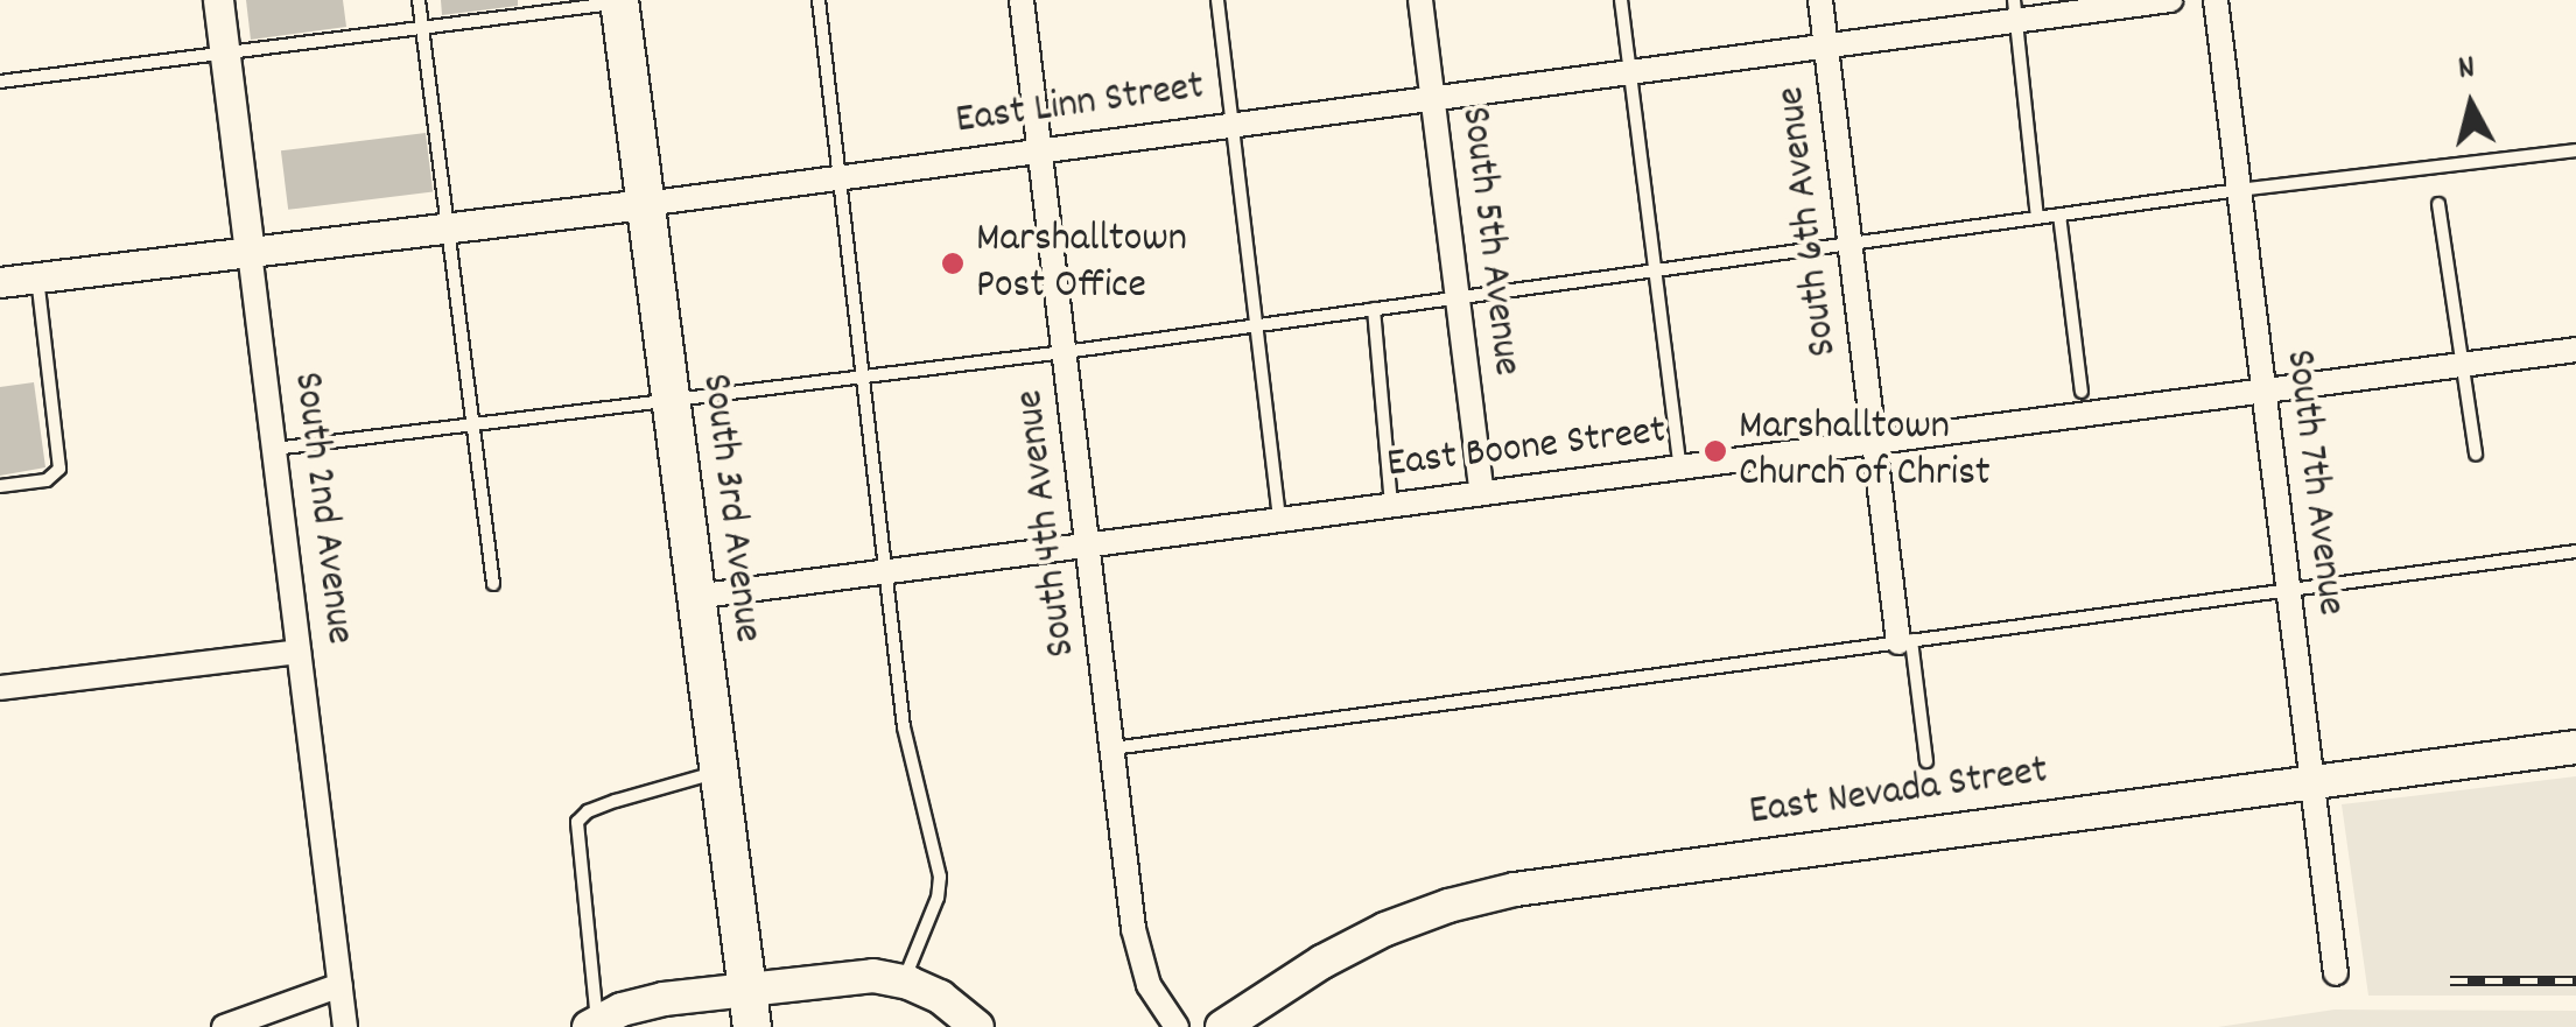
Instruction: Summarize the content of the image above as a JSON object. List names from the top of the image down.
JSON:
{
  "streets": {
    "main road": ["South 3rd Avenue", "East Nevada Street"],
    "street": [
      "East Linn Street",
      "South 6th Avenue",
      "South 5th Avenue",
      "East Boone Street",
      "South 7th Avenue",
      "South 2nd Avenue",
      "South 4th Avenue"
    ]
  },
  "crossings": [
    ["East Linn Street", "South 6th Avenue"],
    ["East Linn Street", "South 5th Avenue"],
    ["East Linn Street", "South 2nd Avenue"],
    ["East Linn Street", "South 3rd Avenue"],
    ["East Linn Street", "South 4th Avenue"],
    ["South 6th Avenue", "East Boone Street"],
    ["South 5th Avenue", "East Boone Street"],
    ["East Boone Street", "South 7th Avenue"],
    ["East Boone Street", "South 3rd Avenue"],
    ["East Boone Street", "South 4th Avenue"],
    ["South 7th Avenue", "East Nevada Street"]
  ],
  "places": ["Marshalltown Post Office", "Marshalltown Church of Christ"],
  "north": "top"
}
